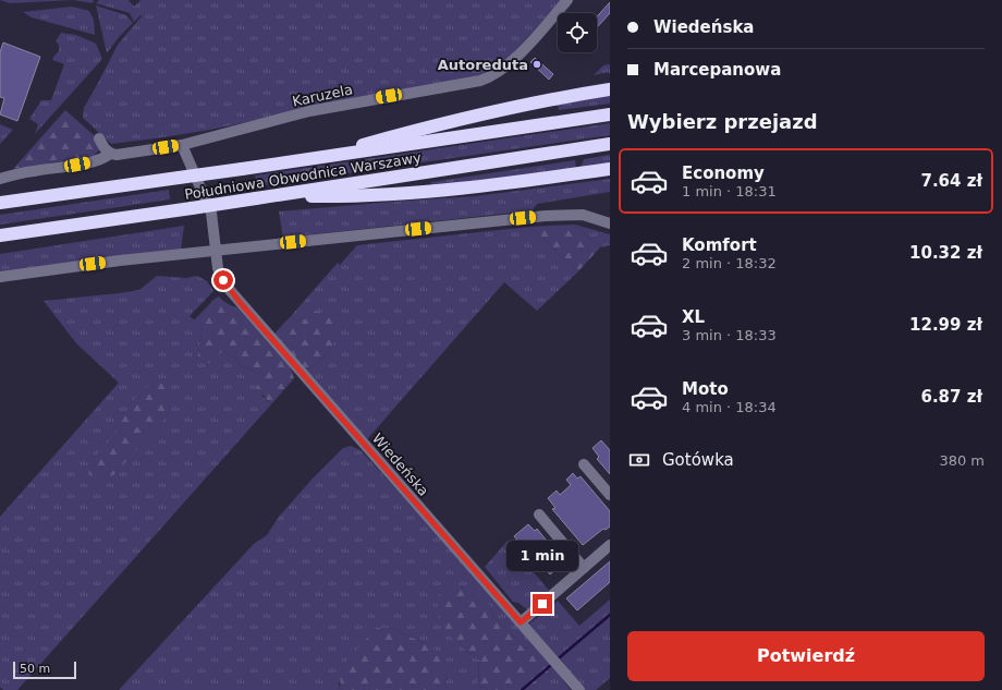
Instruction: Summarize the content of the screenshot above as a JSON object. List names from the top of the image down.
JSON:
{
  "streets": {
    "highway": ["Południowa Obwodnica Warszawy"],
    "street": ["Karuzela", "Wiedeńska"]
  },
  "crossings": [
    ["Karuzela", "Wiedeńska"]
  ],
  "places": ["Autoreduta"],
  "scale_bar": "50 m",
  "page": {
    "banner": ["Wiedeńska", "Marcepanowa"],
    "heading": "Wybierz przejazd",
    "list": [
      {
        "name": "Economy",
        "note": "1 min · 18:31",
        "value": "7.64 zł"
      },
      {
        "name": "Komfort",
        "note": "2 min · 18:32",
        "value": "10.32 zł"
      },
      {
        "name": "XL",
        "note": "3 min · 18:33",
        "value": "12.99 zł"
      },
      {
        "name": "Moto",
        "note": "4 min · 18:34",
        "value": "6.87 zł"
      }
    ],
    "pay": ["Gotówka", "380 m"],
    "bubble": "1 min",
    "buttons": "Potwierdź",
    "scale": "50 m"
  }
}
